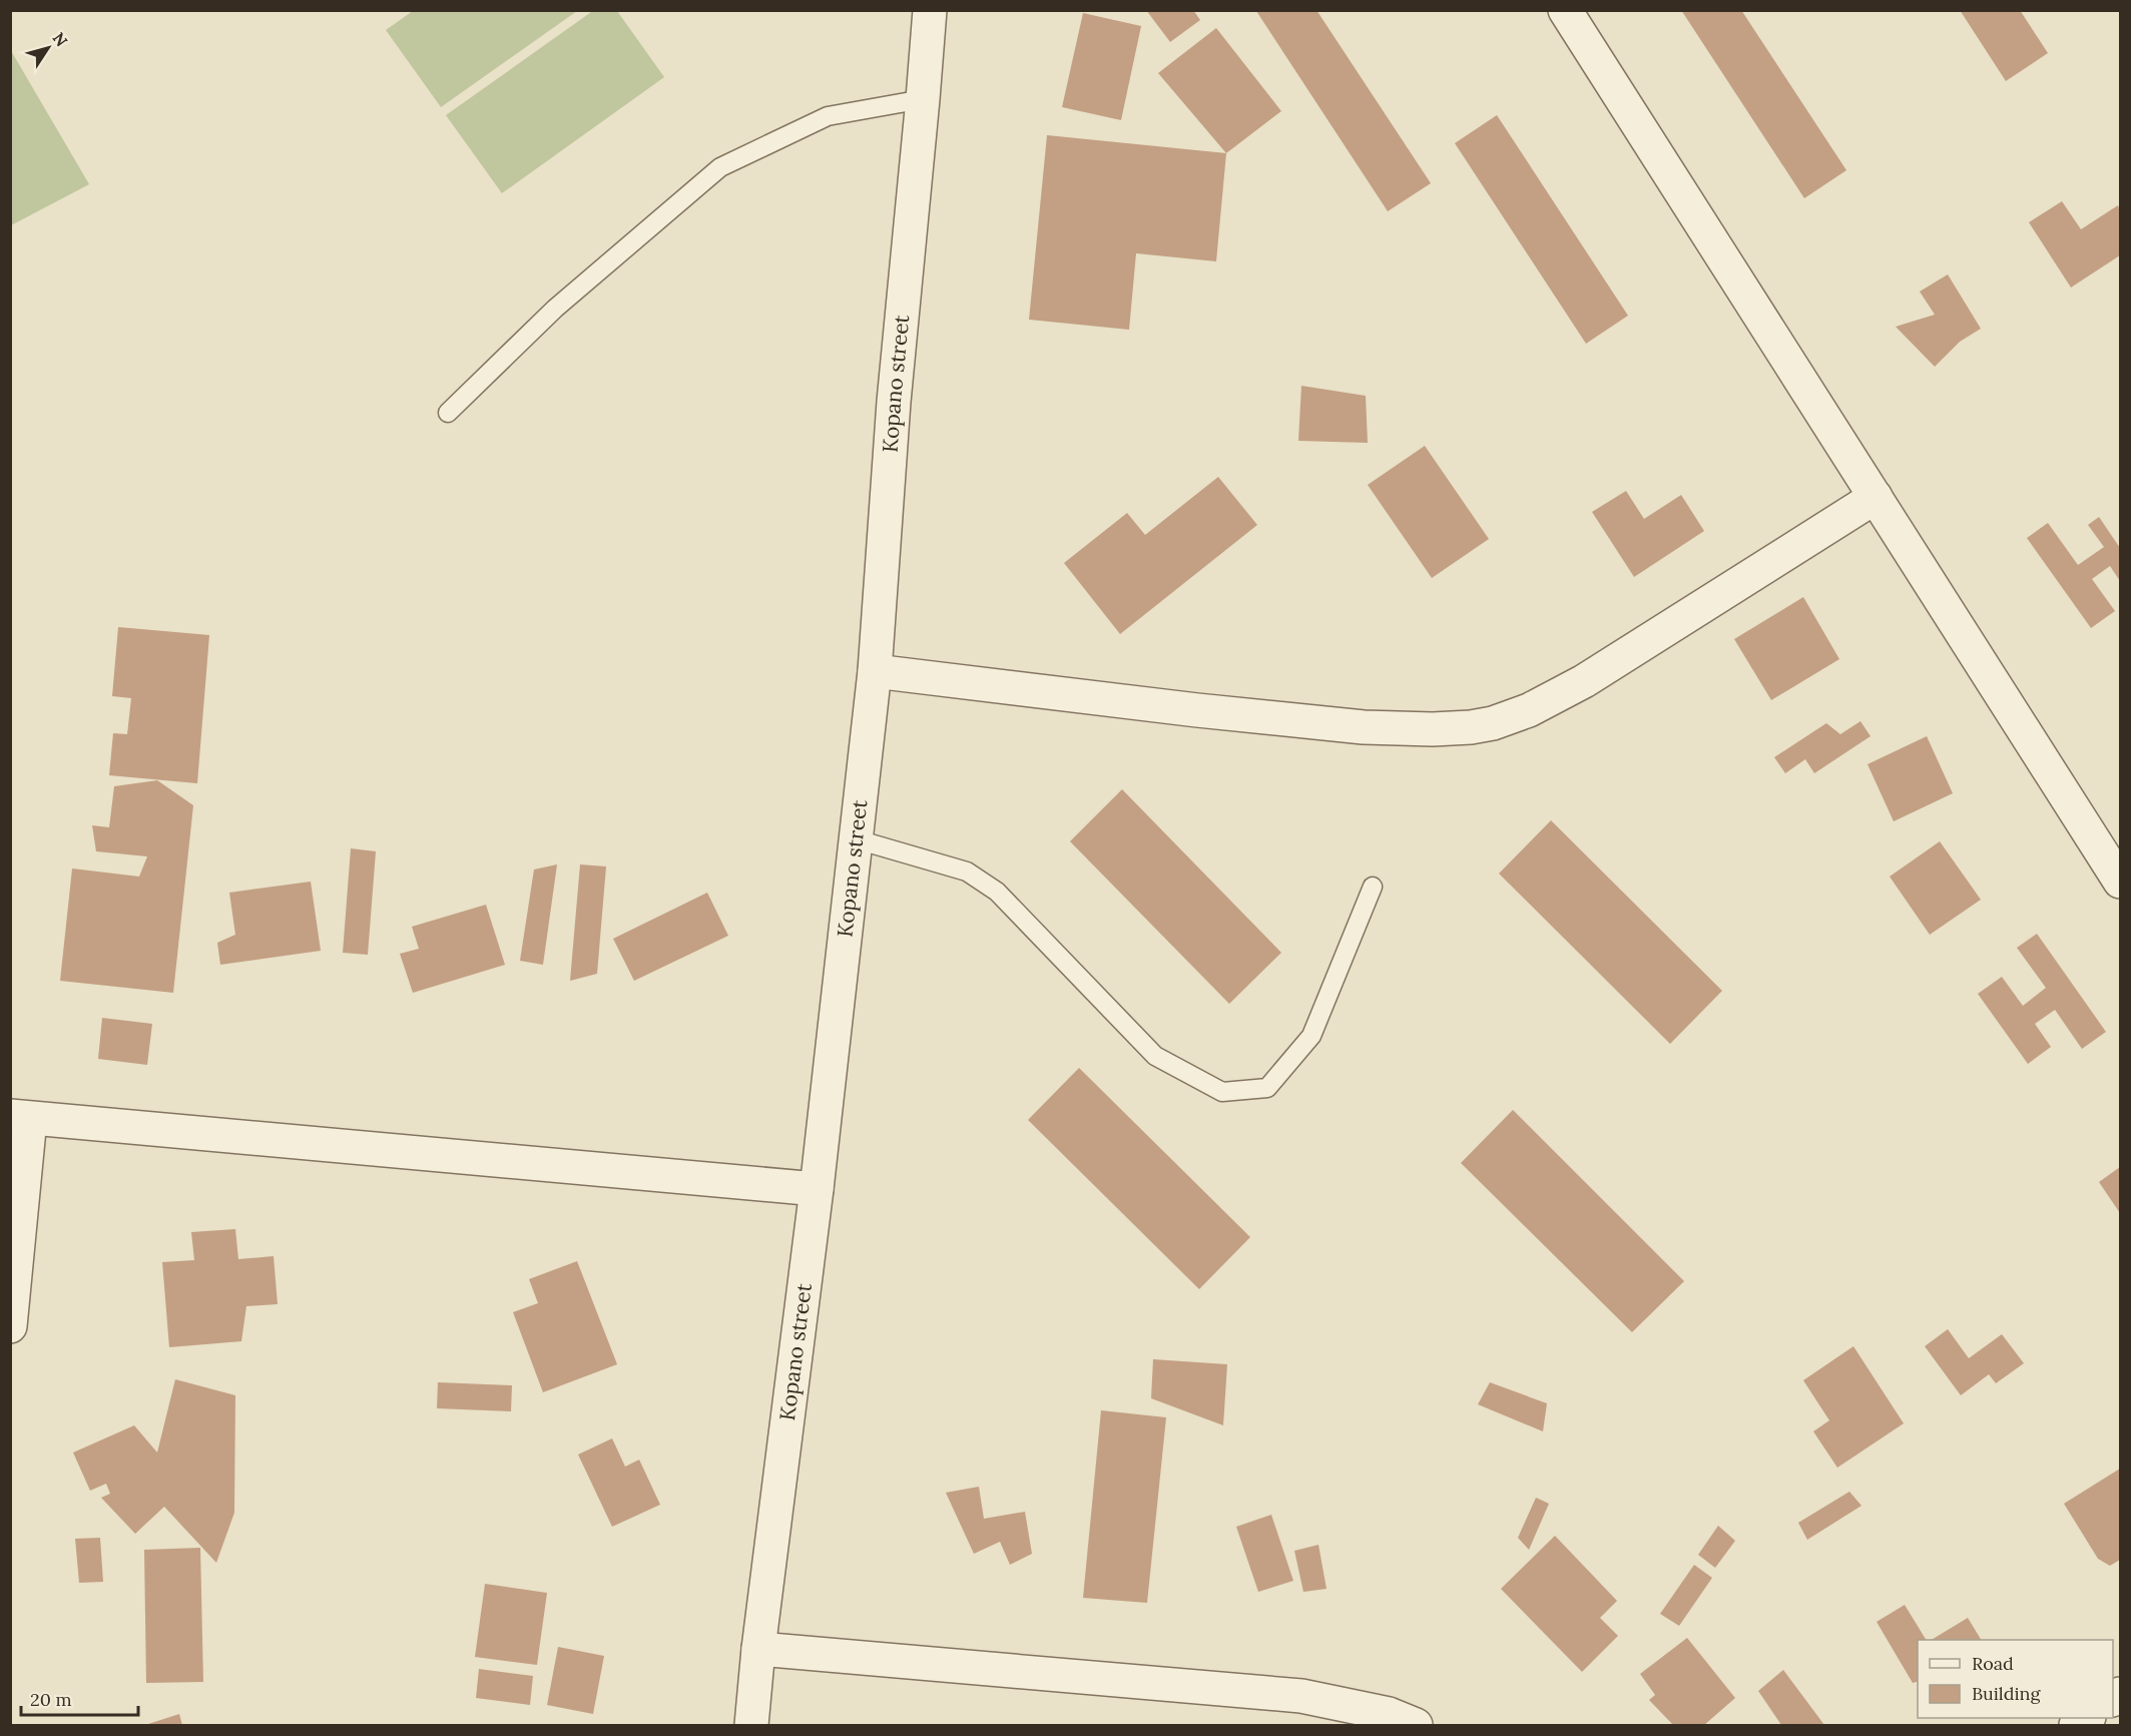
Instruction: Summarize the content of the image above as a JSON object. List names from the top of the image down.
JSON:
{
  "streets": {
    "street": ["Kopano street"]
  },
  "legend": ["Road", "Building"],
  "scale_bar": "20 m",
  "north": "top right"
}
